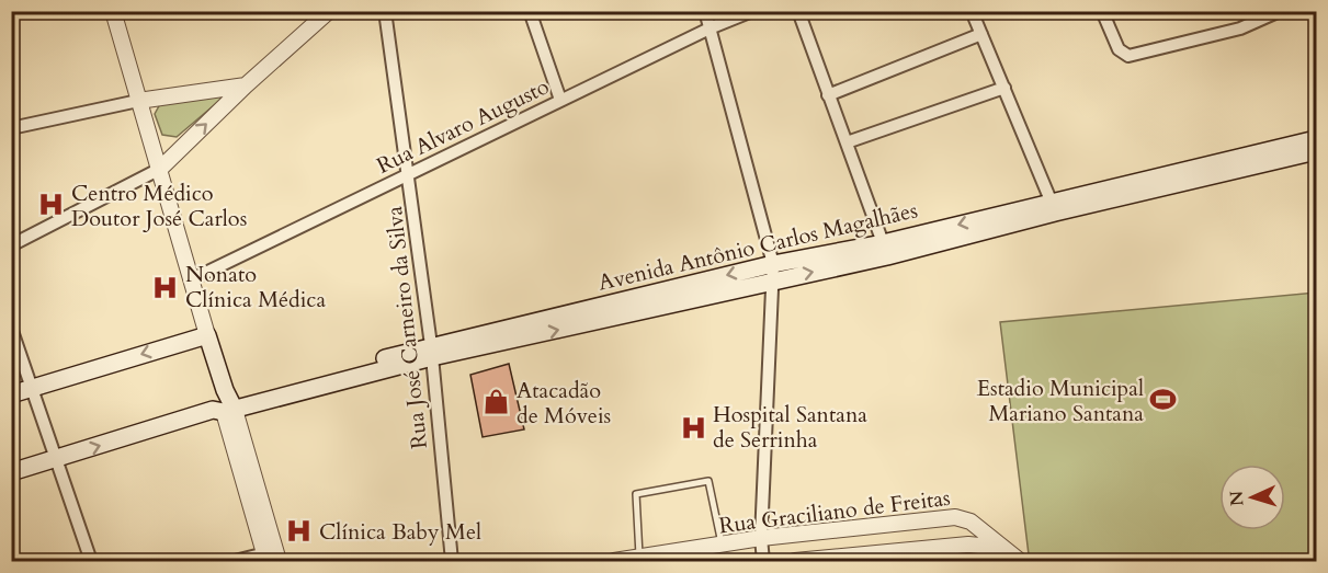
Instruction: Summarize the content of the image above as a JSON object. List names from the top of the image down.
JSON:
{
  "streets": {
    "main road": ["Avenida Antônio Carlos Magalhães"],
    "street": ["Rua Alvaro Augusto", "Rua José Carneiro da Silva", "Rua Graciliano de Freitas"]
  },
  "crossings": [
    ["Rua Alvaro Augusto", "Rua José Carneiro da Silva"],
    ["Avenida Antônio Carlos Magalhães", "Rua José Carneiro da Silva"]
  ],
  "places": {
    "hospital": [
      "Centro Médico Doutor José Carlos",
      "Nonato Clínica Médica",
      "Hospital Santana de Serrinha",
      "Clínica Baby Mel"
    ],
    "sports": ["Estadio Municipal Mariano Santana"],
    "shop": ["Atacadão de Móveis"]
  },
  "north": "left"
}
